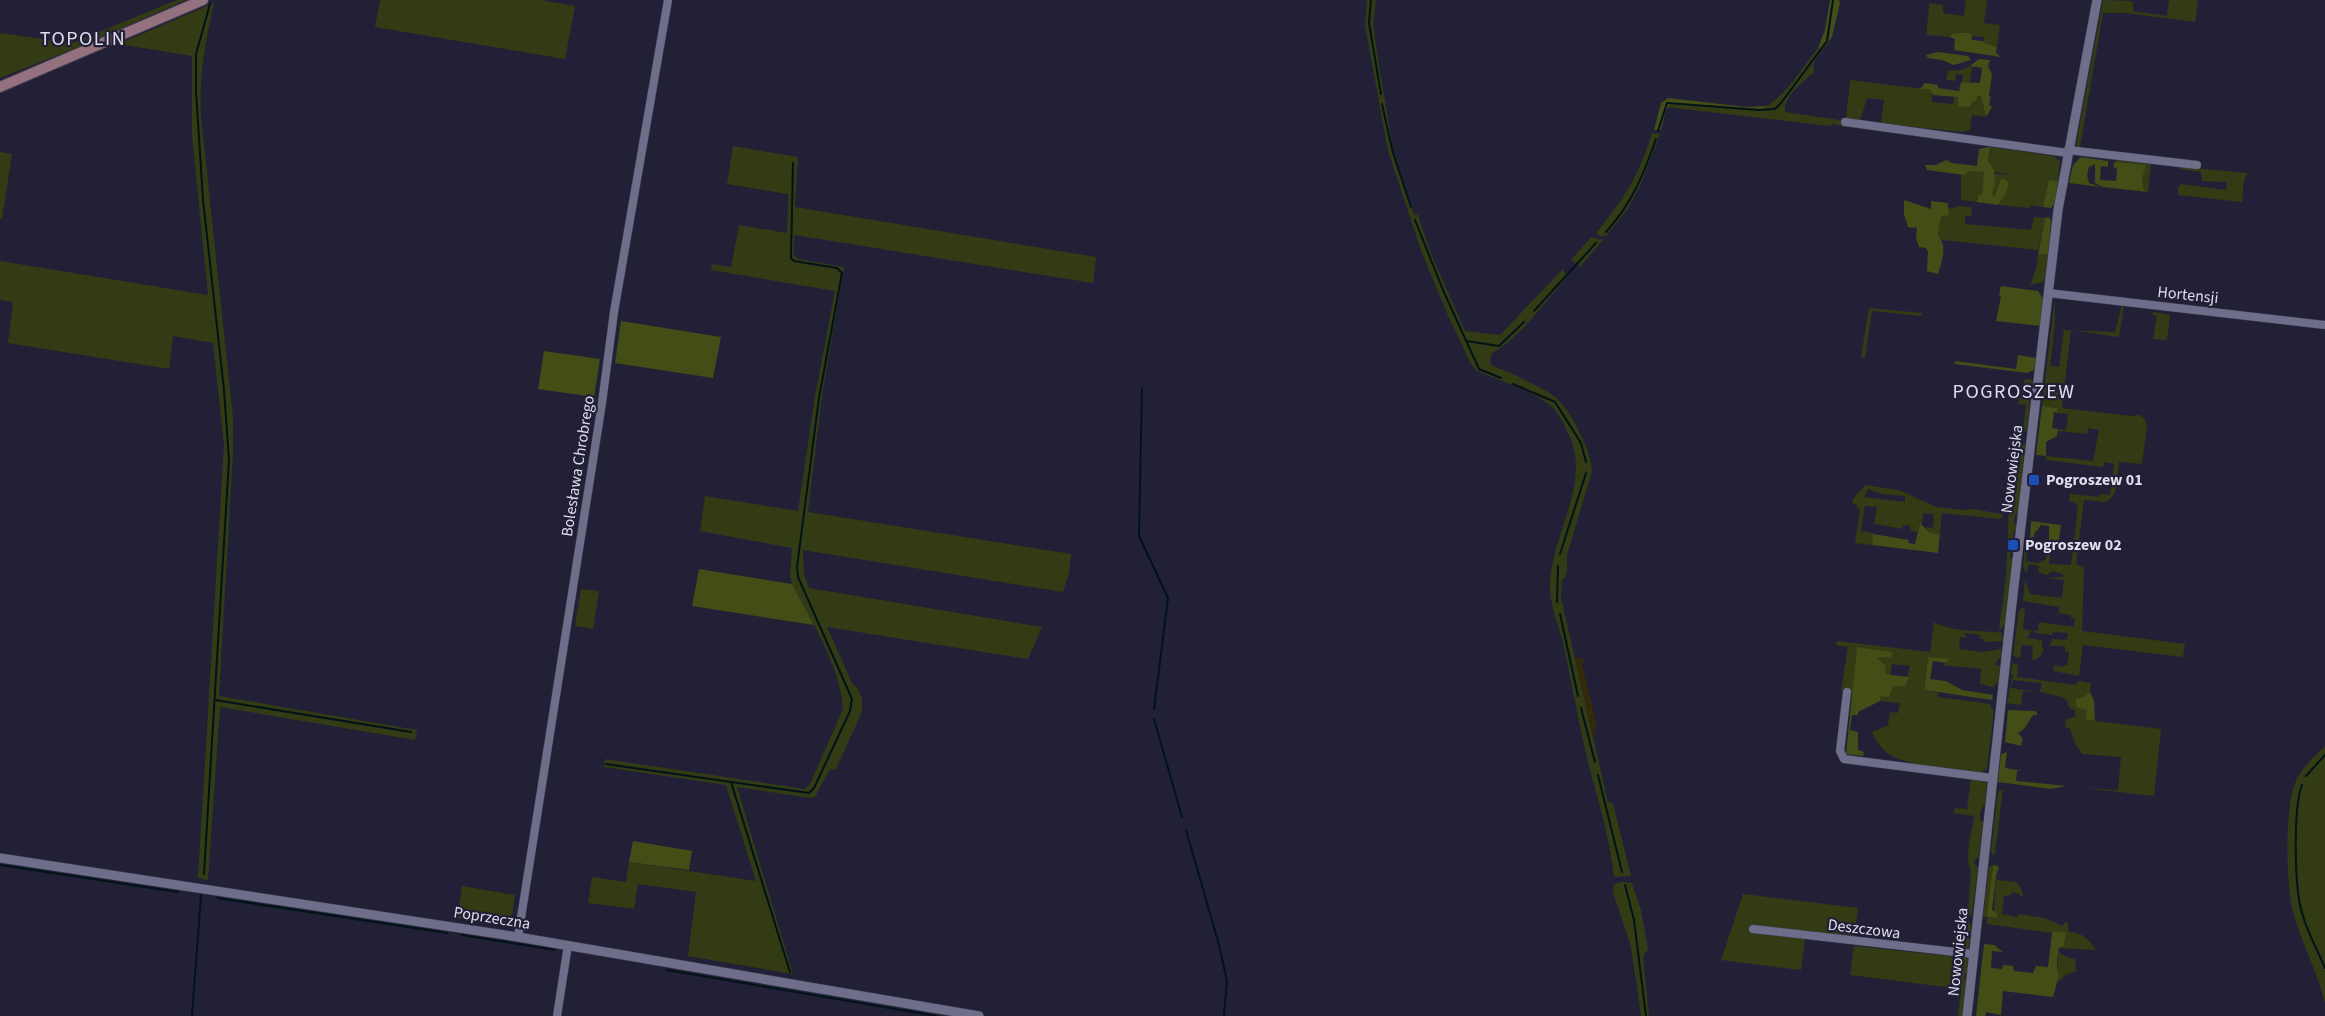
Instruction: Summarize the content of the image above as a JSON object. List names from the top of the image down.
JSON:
{
  "streets": {
    "street": [
      "Hortensji",
      "Bolesława Chrobrego",
      "Nowowiejska",
      "Poprzeczna",
      "Deszczowa"
    ]
  },
  "crossings": [
    ["Hortensji", "Nowowiejska"],
    ["Bolesława Chrobrego", "Poprzeczna"],
    ["Nowowiejska", "Deszczowa"]
  ],
  "districts": ["TOPOLIN", "POGROSZEW"],
  "places": {
    "transit": ["Pogroszew 01", "Pogroszew 02"]
  }
}
